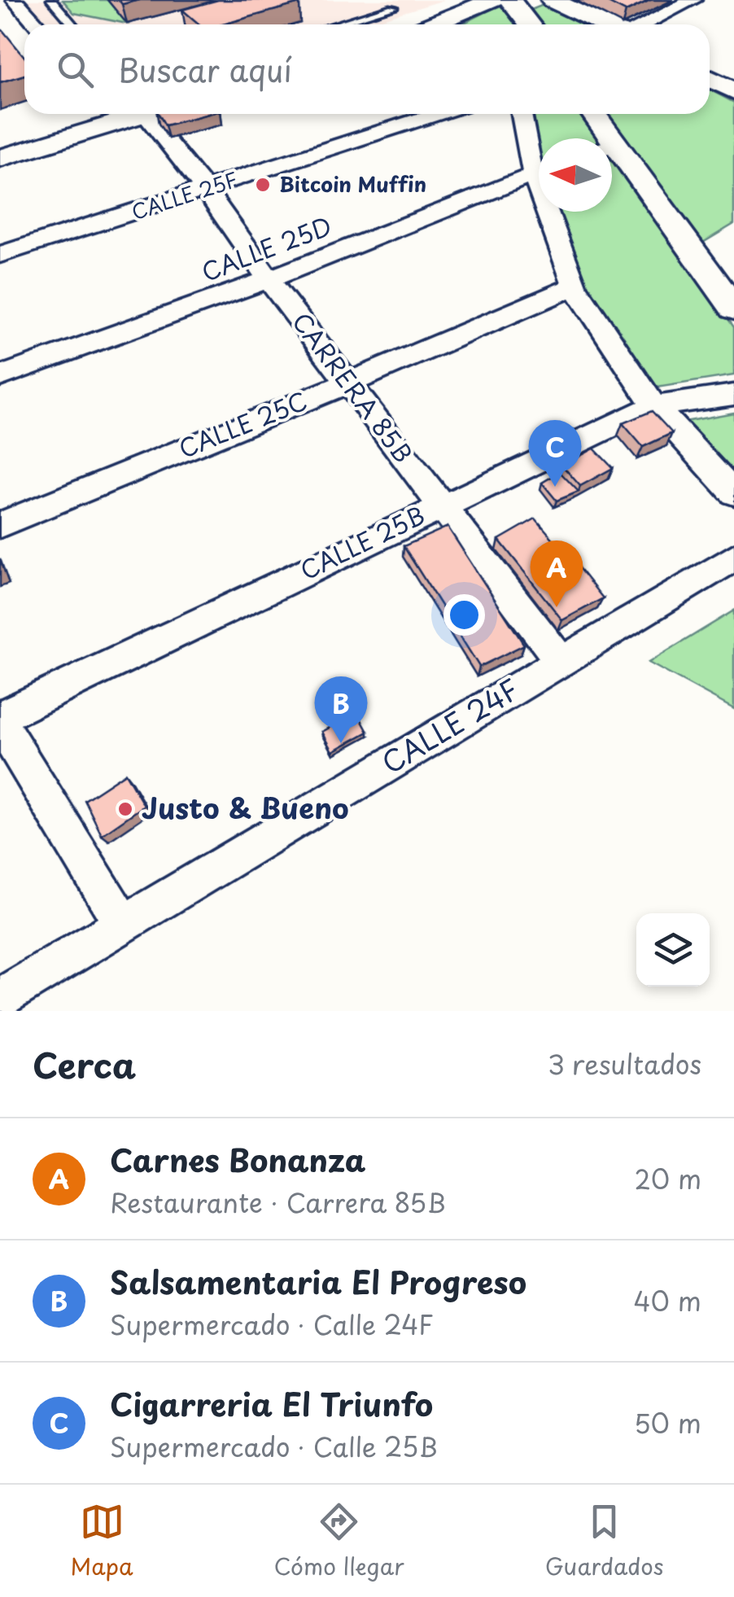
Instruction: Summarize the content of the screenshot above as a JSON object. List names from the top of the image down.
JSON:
{
  "streets": {
    "street": [
      "CALLE 25F",
      "CALLE 25D",
      "CARRERA 85B",
      "CALLE 25C",
      "CALLE 25B",
      "CALLE 24F"
    ]
  },
  "crossings": [
    ["CALLE 25F", "CARRERA 85B"],
    ["CALLE 25D", "CARRERA 85B"],
    ["CARRERA 85B", "CALLE 25C"],
    ["CARRERA 85B", "CALLE 25B"],
    ["CARRERA 85B", "CALLE 24F"]
  ],
  "places": ["Bitcoin Muffin", "Justo & Bueno"],
  "north": "left",
  "page": {
    "search": "Buscar aquí",
    "pins": ["C", "A", "B"],
    "heading": ["Cerca", "3 resultados"],
    "list": [
      {
        "mark": "A",
        "name": "Carnes Bonanza",
        "note": "Restaurante · Carrera 85B",
        "value": "20 m"
      },
      {
        "mark": "B",
        "name": "Salsamentaria El Progreso",
        "note": "Supermercado · Calle 24F",
        "value": "40 m"
      },
      {
        "mark": "C",
        "name": "Cigarreria El Triunfo",
        "note": "Supermercado · Calle 25B",
        "value": "50 m"
      }
    ],
    "nav": ["Mapa", "Cómo llegar", "Guardados"]
  }
}
